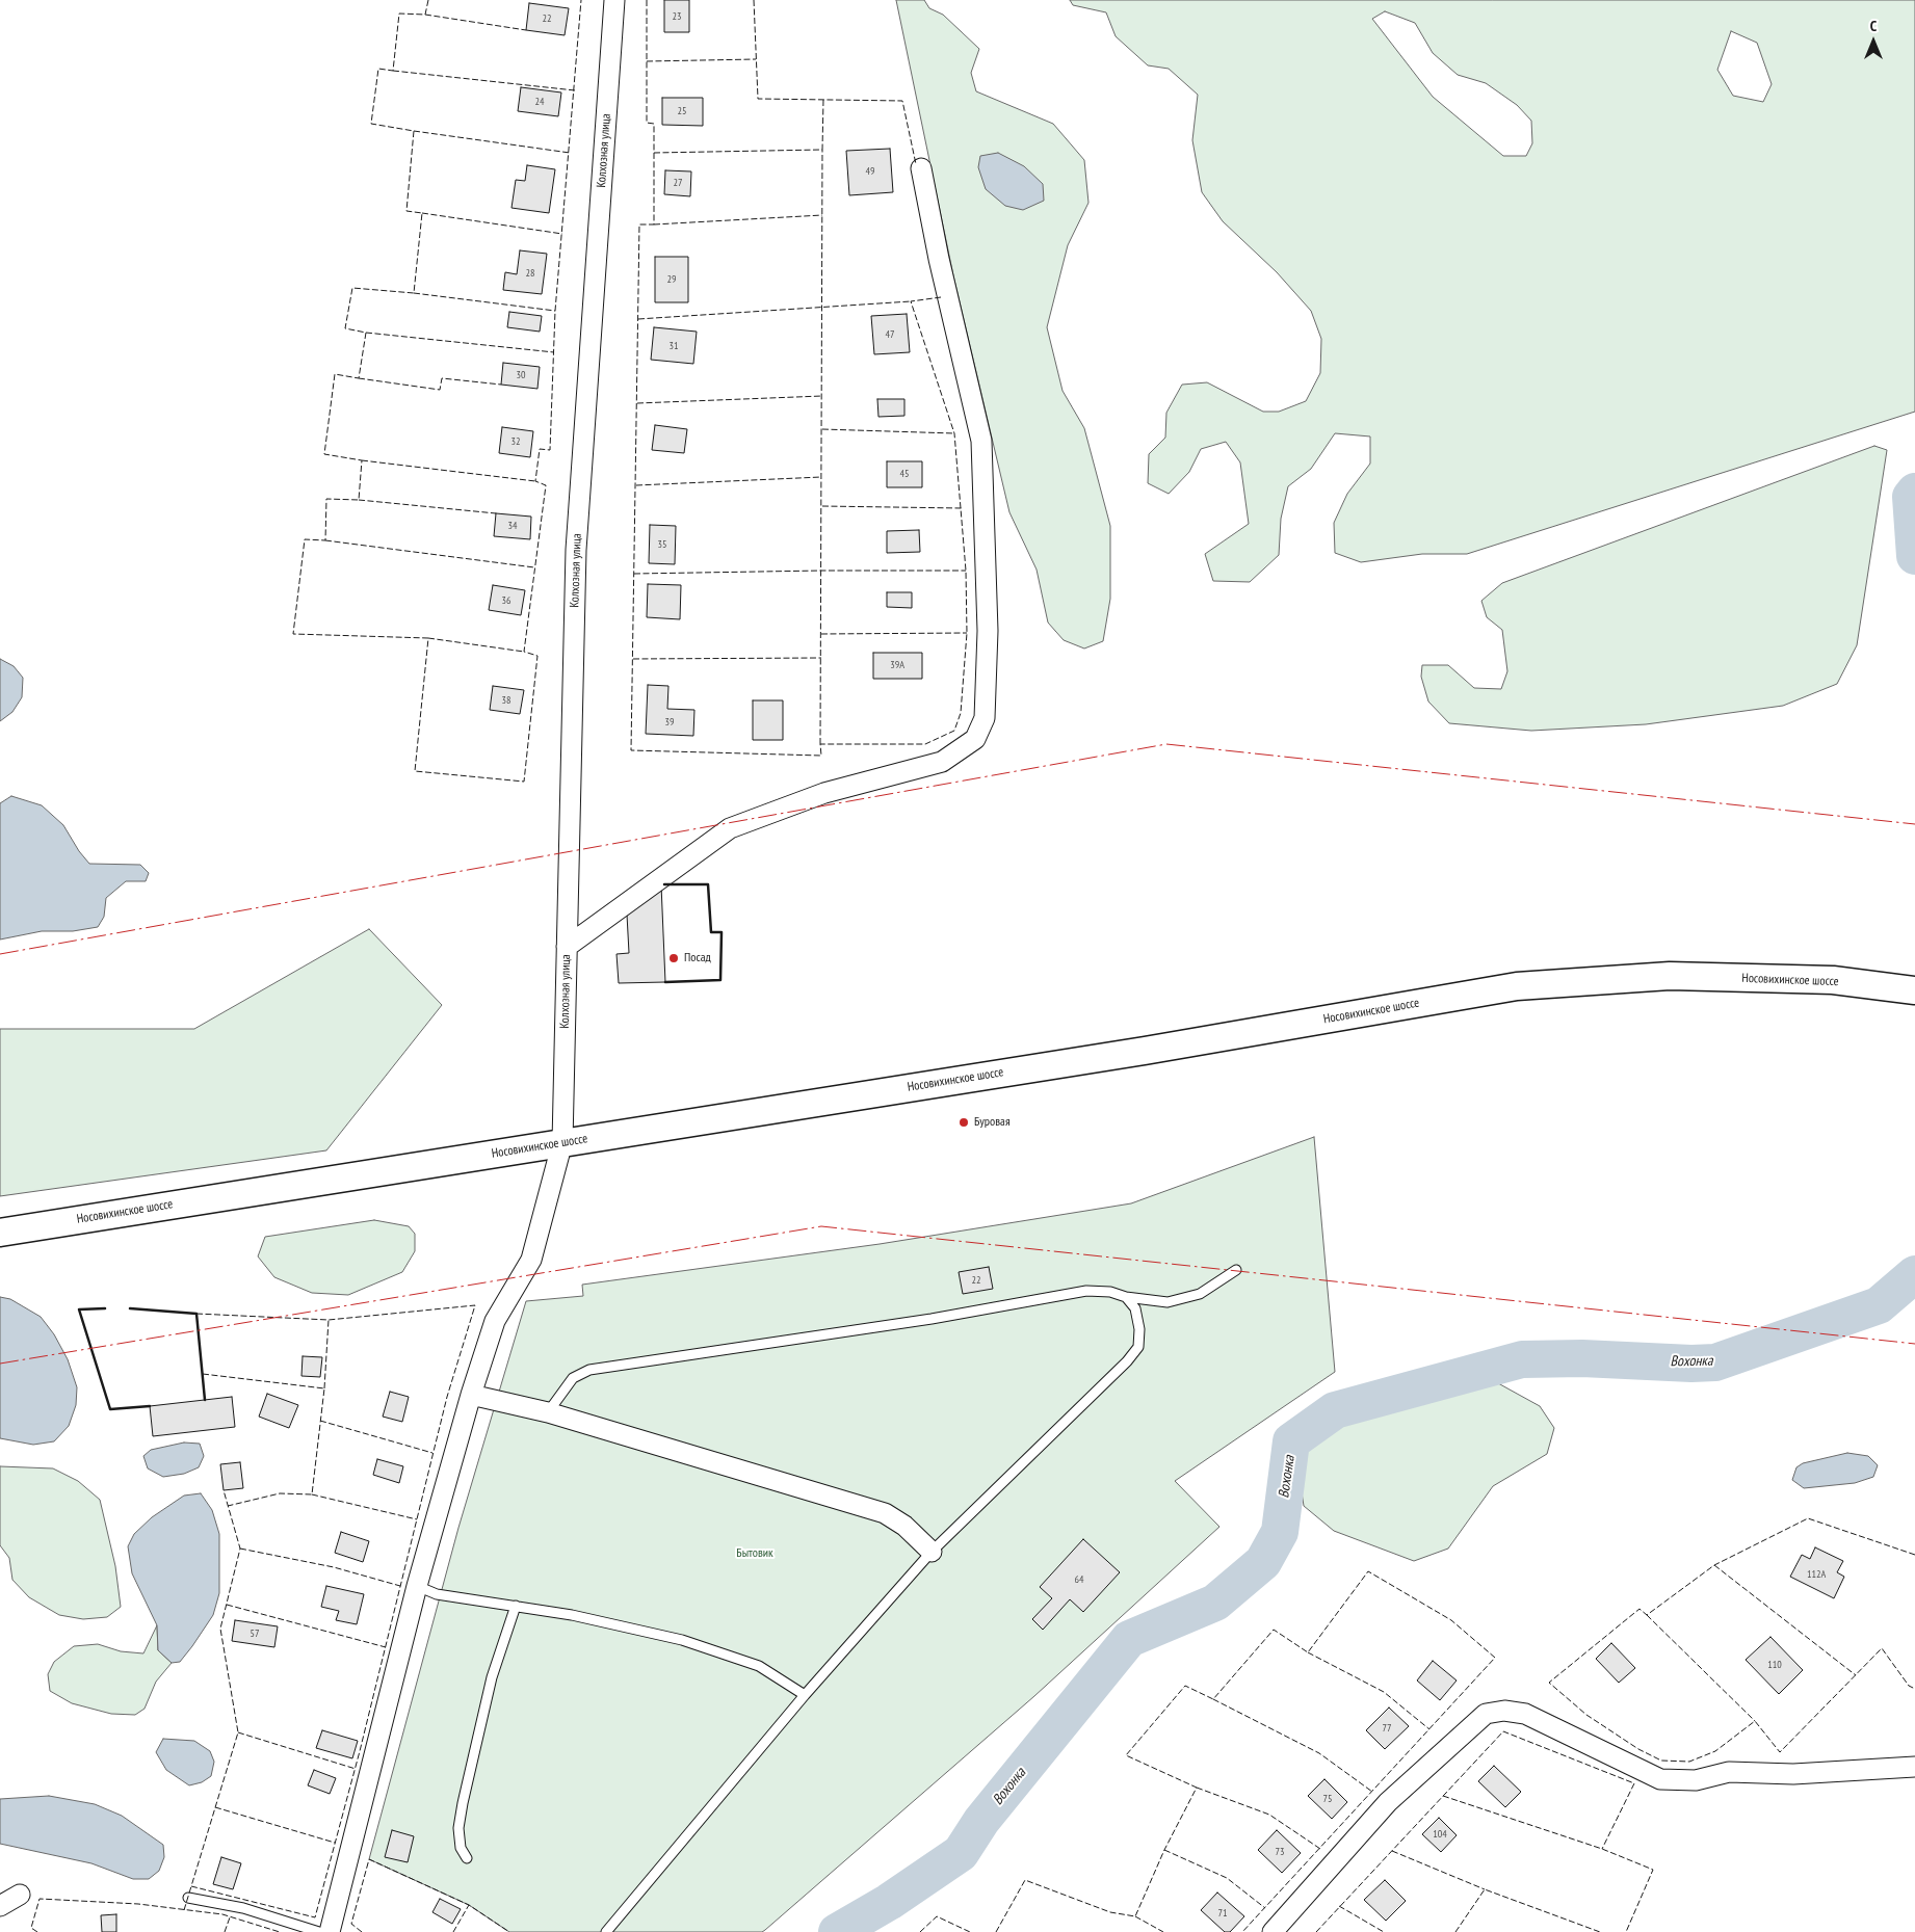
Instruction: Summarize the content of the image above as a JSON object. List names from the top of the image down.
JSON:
{
  "streets": {
    "main road": ["Носовихинское шоссе"],
    "street": ["Колхозная улица"]
  },
  "crossings": [
    ["Колхозная улица", "Носовихинское шоссе"]
  ],
  "water": ["Вохонка"],
  "parks": ["Бытовик"],
  "places": ["Посад", "Буровая"],
  "house_numbers": [
    "23",
    "22",
    "24",
    "25",
    "49",
    "27",
    "28",
    "29",
    "47",
    "31",
    "30",
    "32",
    "45",
    "34",
    "35",
    "36",
    "39А",
    "38",
    "39",
    "22",
    "112А",
    "64",
    "57",
    "110",
    "77",
    "75",
    "104",
    "73",
    "71"
  ],
  "north": "top"
}
